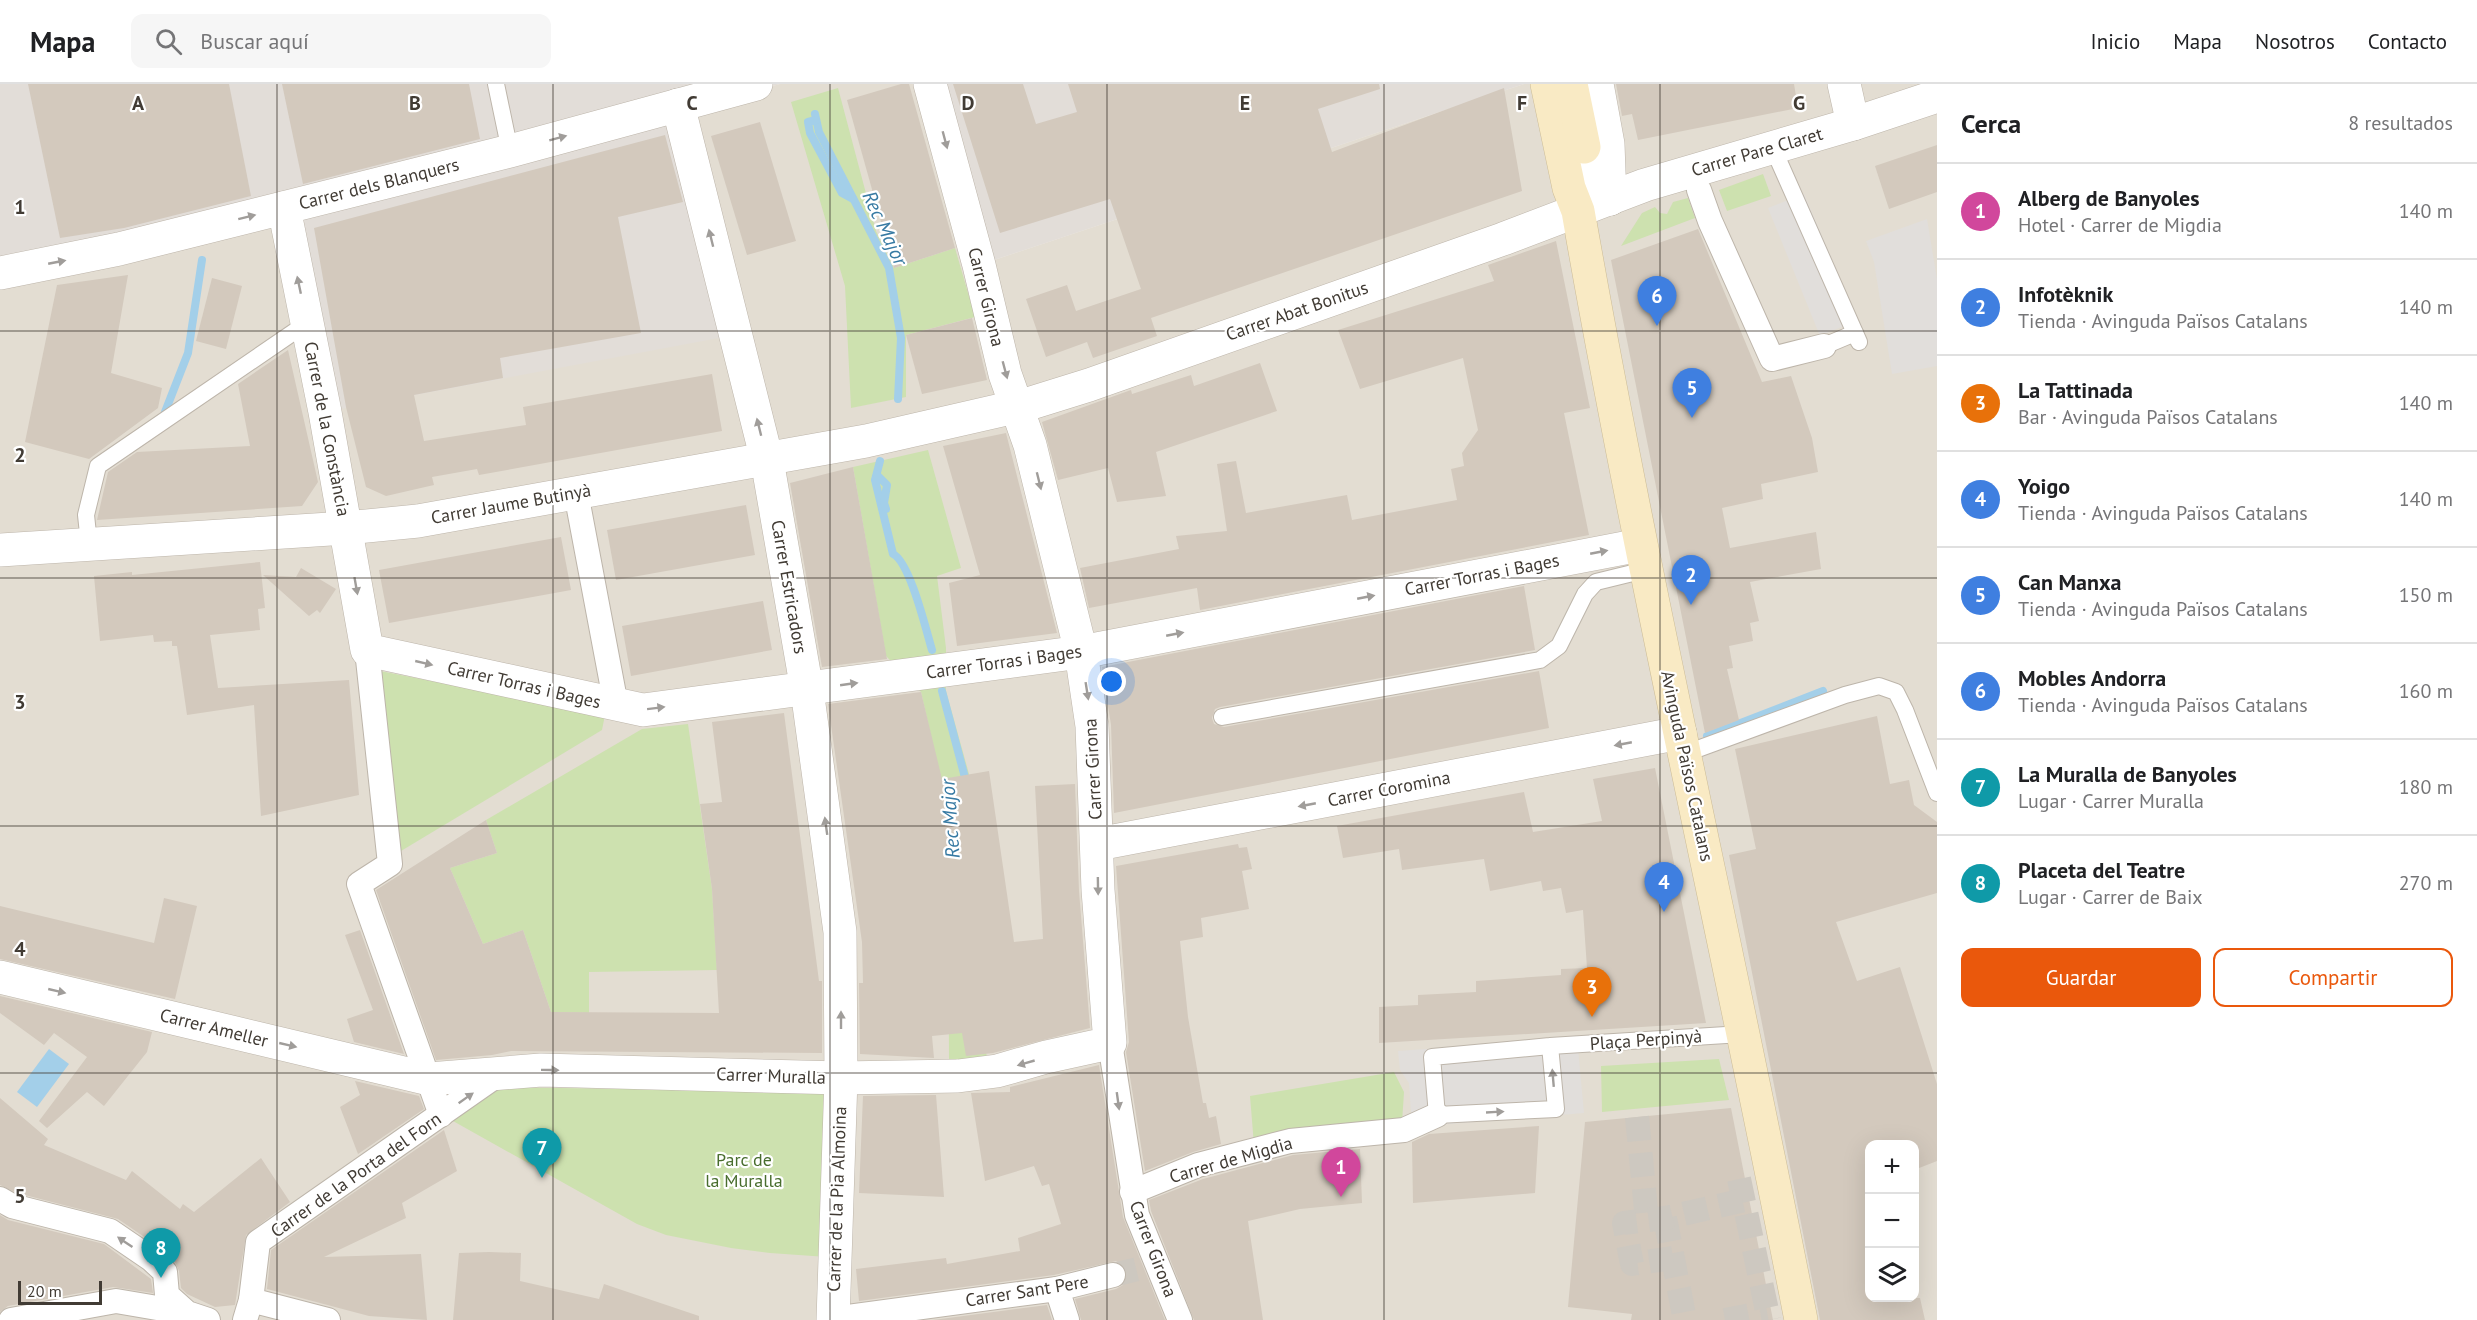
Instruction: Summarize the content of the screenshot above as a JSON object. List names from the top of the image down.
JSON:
{
  "streets": {
    "main road": ["Avinguda Països Catalans"],
    "street": [
      "Carrer Pare Claret",
      "Carrer dels Blanquers",
      "Carrer Girona",
      "Carrer Abat Bonitus",
      "Carrer de la Constància",
      "Carrer Jaume Butinyà",
      "Carrer Torras i Bages",
      "Carrer Estricadors",
      "Carrer Coromina",
      "Carrer Ameller",
      "Carrer Muralla",
      "Carrer de Migdia",
      "Carrer de la Porta del Forn",
      "Carrer de la Pia Almoina",
      "Carrer Sant Pere"
    ],
    "lane": ["Plaça Perpinyà"]
  },
  "crossings": [
    ["Carrer Pare Claret", "Carrer Abat Bonitus"],
    ["Carrer Pare Claret", "Avinguda Països Catalans"],
    ["Carrer dels Blanquers", "Carrer de la Constància"],
    ["Carrer dels Blanquers", "Carrer Estricadors"],
    ["Carrer Girona", "Carrer Abat Bonitus"],
    ["Carrer Girona", "Carrer Jaume Butinyà"],
    ["Carrer Girona", "Carrer Torras i Bages"],
    ["Carrer Girona", "Carrer Coromina"],
    ["Carrer Girona", "Carrer Muralla"],
    ["Carrer Girona", "Carrer de Migdia"],
    ["Carrer Abat Bonitus", "Carrer Jaume Butinyà"],
    ["Carrer Abat Bonitus", "Avinguda Països Catalans"],
    ["Carrer de la Constància", "Carrer Jaume Butinyà"],
    ["Carrer de la Constància", "Carrer Torras i Bages"],
    ["Carrer Jaume Butinyà", "Carrer Estricadors"],
    ["Carrer Torras i Bages", "Carrer Estricadors"],
    ["Carrer Torras i Bages", "Avinguda Països Catalans"],
    ["Carrer Estricadors", "Carrer Muralla"],
    ["Carrer Estricadors", "Carrer de la Pia Almoina"],
    ["Avinguda Països Catalans", "Carrer Coromina"],
    ["Avinguda Països Catalans", "Plaça Perpinyà"],
    ["Carrer Ameller", "Carrer Muralla"],
    ["Plaça Perpinyà", "Carrer de Migdia"],
    ["Carrer Muralla", "Carrer de la Porta del Forn"],
    ["Carrer Muralla", "Carrer de la Pia Almoina"],
    ["Carrer de la Pia Almoina", "Carrer Sant Pere"]
  ],
  "one_way": [
    "Carrer dels Blanquers",
    "Carrer Girona",
    "Carrer Torras i Bages",
    "Carrer Estricadors",
    "Carrer Coromina"
  ],
  "water": ["Rec Major"],
  "parks": ["Parc de la Muralla"],
  "scale_bar": "20 m",
  "page": {
    "header": "Mapa",
    "search": "Buscar aquí",
    "nav": [
      "Inicio",
      "Mapa",
      "Nosotros",
      "Contacto"
    ],
    "heading": ["Cerca", "8 resultados"],
    "list": [
      {
        "mark": "1",
        "name": "Alberg de Banyoles",
        "note": "Hotel · Carrer de Migdia",
        "value": "140 m"
      },
      {
        "mark": "2",
        "name": "Infotèknik",
        "note": "Tienda · Avinguda Països Catalans",
        "value": "140 m"
      },
      {
        "mark": "3",
        "name": "La Tattinada",
        "note": "Bar · Avinguda Països Catalans",
        "value": "140 m"
      },
      {
        "mark": "4",
        "name": "Yoigo",
        "note": "Tienda · Avinguda Països Catalans",
        "value": "140 m"
      },
      {
        "mark": "5",
        "name": "Can Manxa",
        "note": "Tienda · Avinguda Països Catalans",
        "value": "150 m"
      },
      {
        "mark": "6",
        "name": "Mobles Andorra",
        "note": "Tienda · Avinguda Països Catalans",
        "value": "160 m"
      },
      {
        "mark": "7",
        "name": "La Muralla de Banyoles",
        "note": "Lugar · Carrer Muralla",
        "value": "180 m"
      },
      {
        "mark": "8",
        "name": "Placeta del Teatre",
        "note": "Lugar · Carrer de Baix",
        "value": "270 m"
      }
    ],
    "pins": [
      "6",
      "5",
      "2",
      "4",
      "3",
      "7",
      "1",
      "8"
    ],
    "buttons": ["Guardar", "Compartir"],
    "map_buttons": ["+", "−"],
    "scale": "20 m"
  },
  "grid": {
    "columns": [
      "A",
      "B",
      "C",
      "D",
      "E",
      "F",
      "G"
    ],
    "rows": [
      "1",
      "2",
      "3",
      "4",
      "5"
    ]
  }
}
